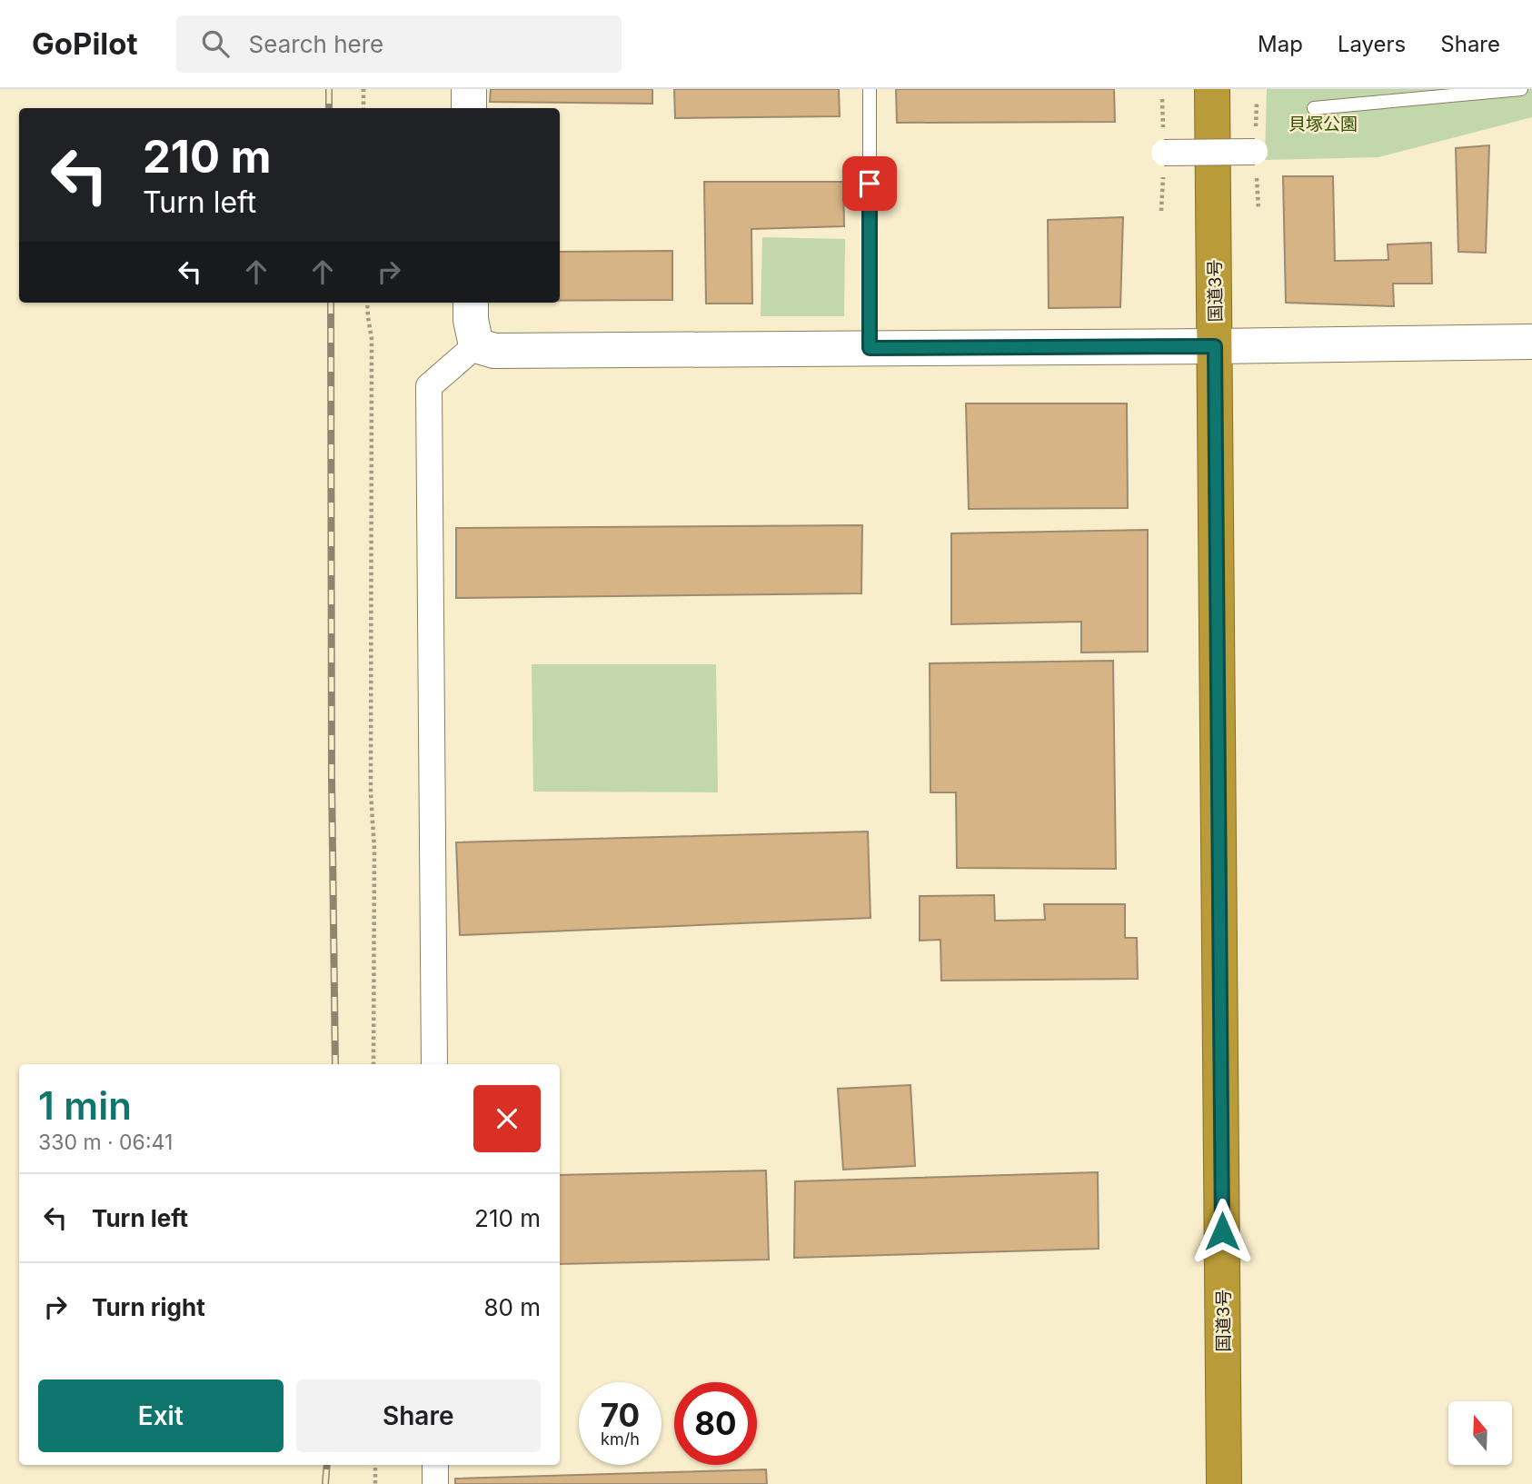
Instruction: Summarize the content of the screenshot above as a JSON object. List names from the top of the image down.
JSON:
{
  "streets": {
    "highway": ["国道3号"]
  },
  "parks": ["貝塚公園"],
  "north": "top",
  "page": {
    "header": "GoPilot",
    "search": "Search here",
    "nav": ["Map", "Layers", "Share"],
    "turn": ["210 m", "Turn left"],
    "heading": ["1 min", "330 m · 06:41"],
    "list": [
      {
        "name": "Turn left",
        "value": "210 m"
      },
      {
        "name": "Turn right",
        "value": "80 m"
      }
    ],
    "buttons": ["Exit", "Share"],
    "speed": "70 km/h",
    "limit": "80"
  }
}
